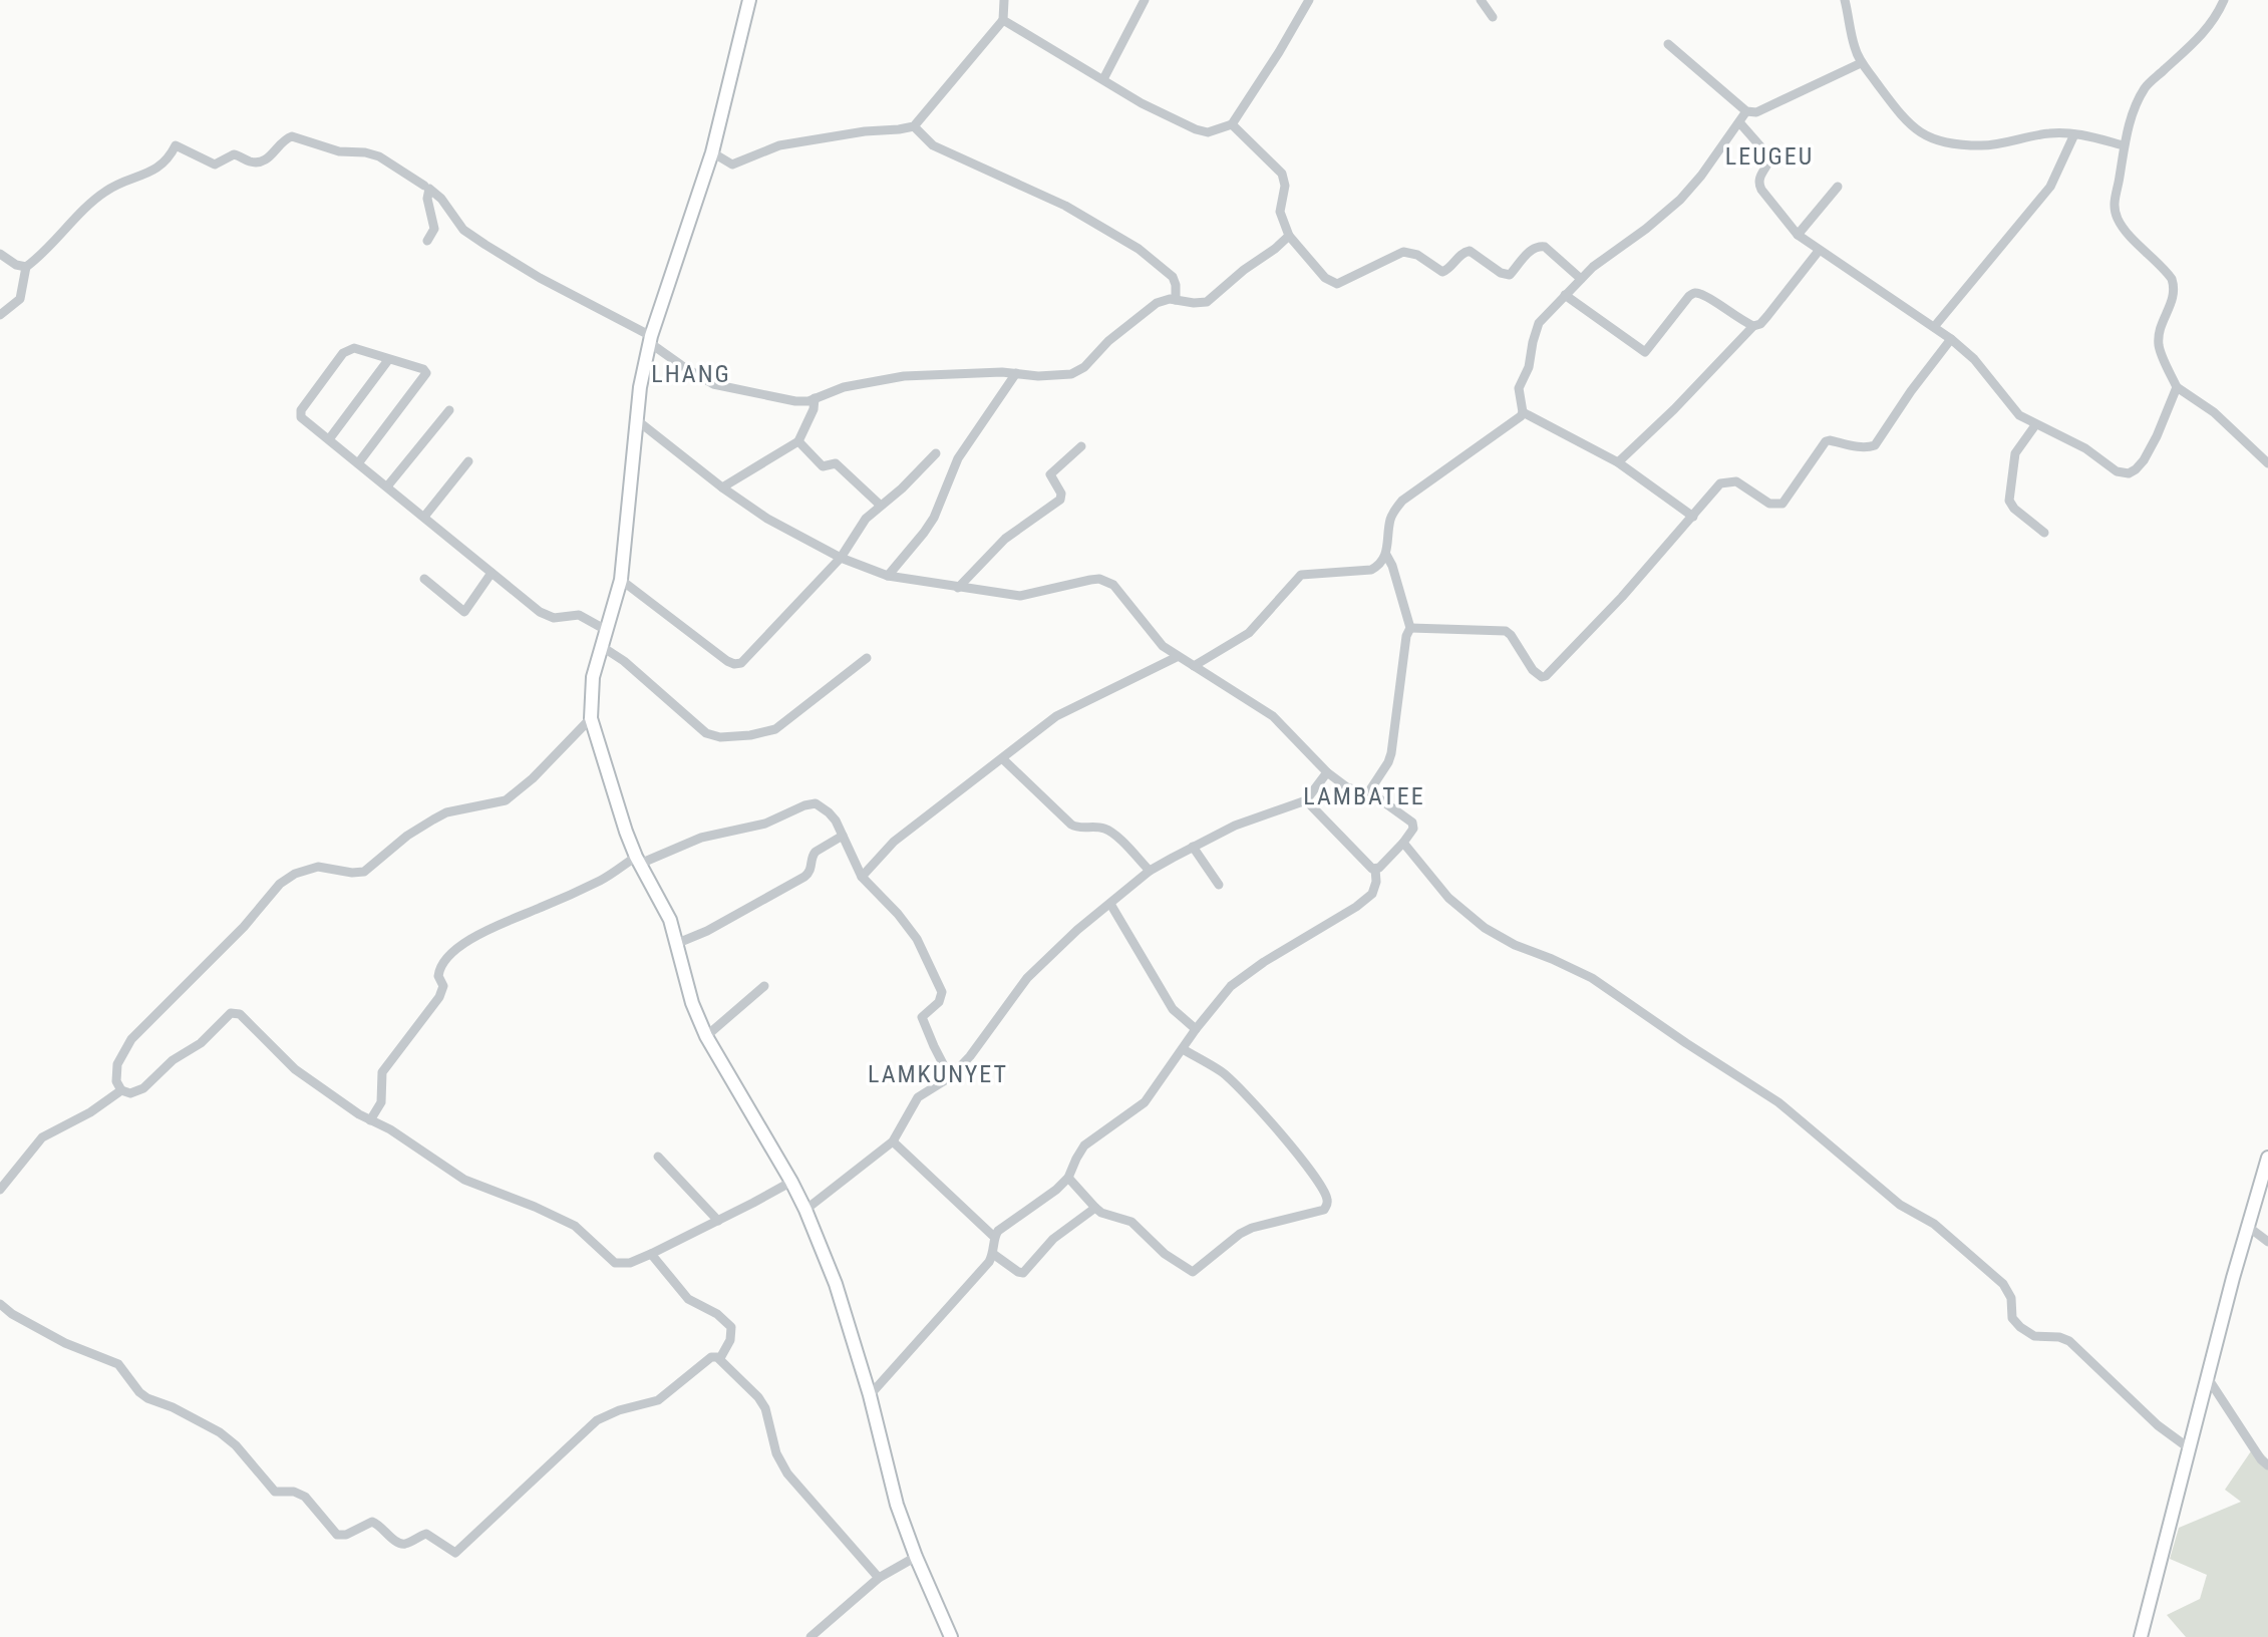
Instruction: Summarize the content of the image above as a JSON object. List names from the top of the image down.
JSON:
{
  "districts": [
    "LEUGEU",
    "LHANG",
    "LAMBATEE",
    "LAMKUNYET"
  ]
}
